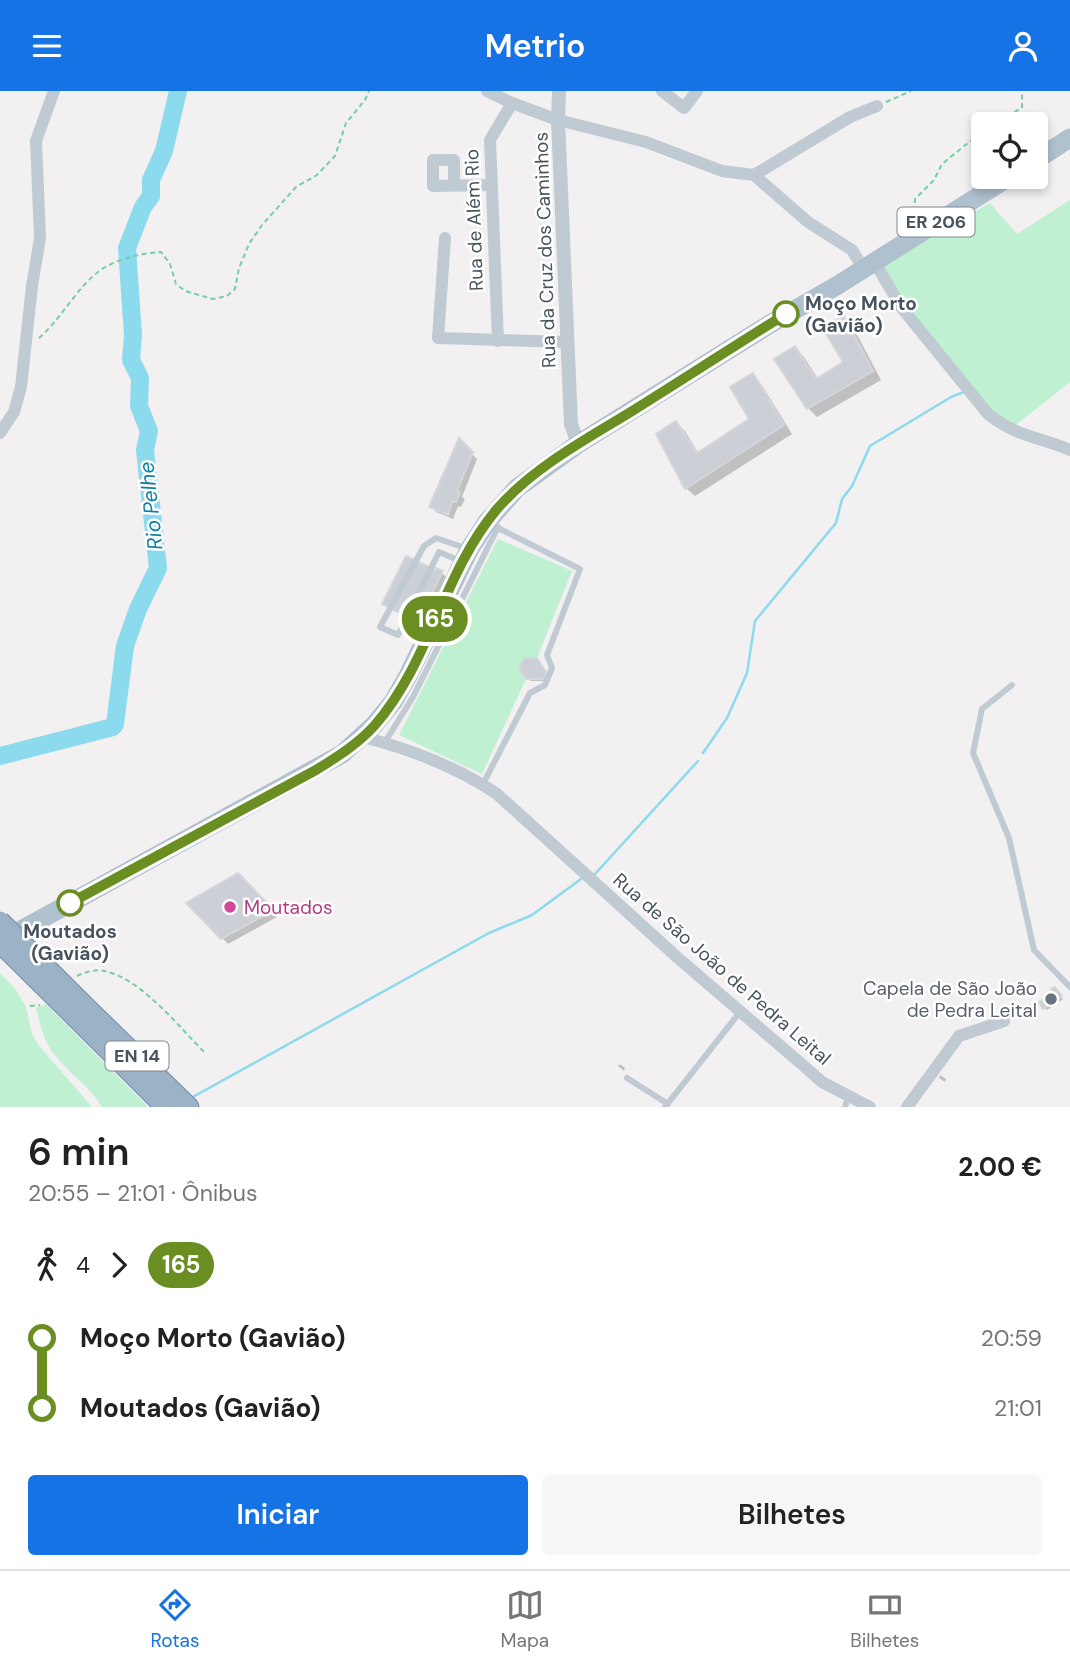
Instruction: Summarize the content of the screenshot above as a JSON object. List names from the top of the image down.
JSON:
{
  "streets": {
    "highway": ["EN 14"],
    "main road": ["ER 206"],
    "street": ["Rua de Além Rio", "Rua da Cruz dos Caminhos", "Rua de São João de Pedra Leital"]
  },
  "crossings": [
    ["ER 206", "Rua da Cruz dos Caminhos"],
    ["ER 206", "Rua de São João de Pedra Leital"],
    ["ER 206", "EN 14"]
  ],
  "water": ["Rio Pelhe"],
  "places": [
    "Moço Morto (Gavião)",
    "Moutados (Gavião)",
    "Moutados",
    "Capela de São João de Pedra Leital"
  ],
  "lines": ["bus line 165"],
  "page": {
    "header": "Metrio",
    "on_map": "165",
    "heading": ["6 min", "20:55 – 21:01 · Ônibus", "2.00 €"],
    "legs": ["4", "165"],
    "list": [
      {
        "name": "Moço Morto (Gavião)",
        "value": "20:59"
      },
      {
        "name": "Moutados (Gavião)",
        "value": "21:01"
      }
    ],
    "buttons": ["Iniciar", "Bilhetes"],
    "tabs": ["Rotas", "Mapa", "Bilhetes"]
  }
}
